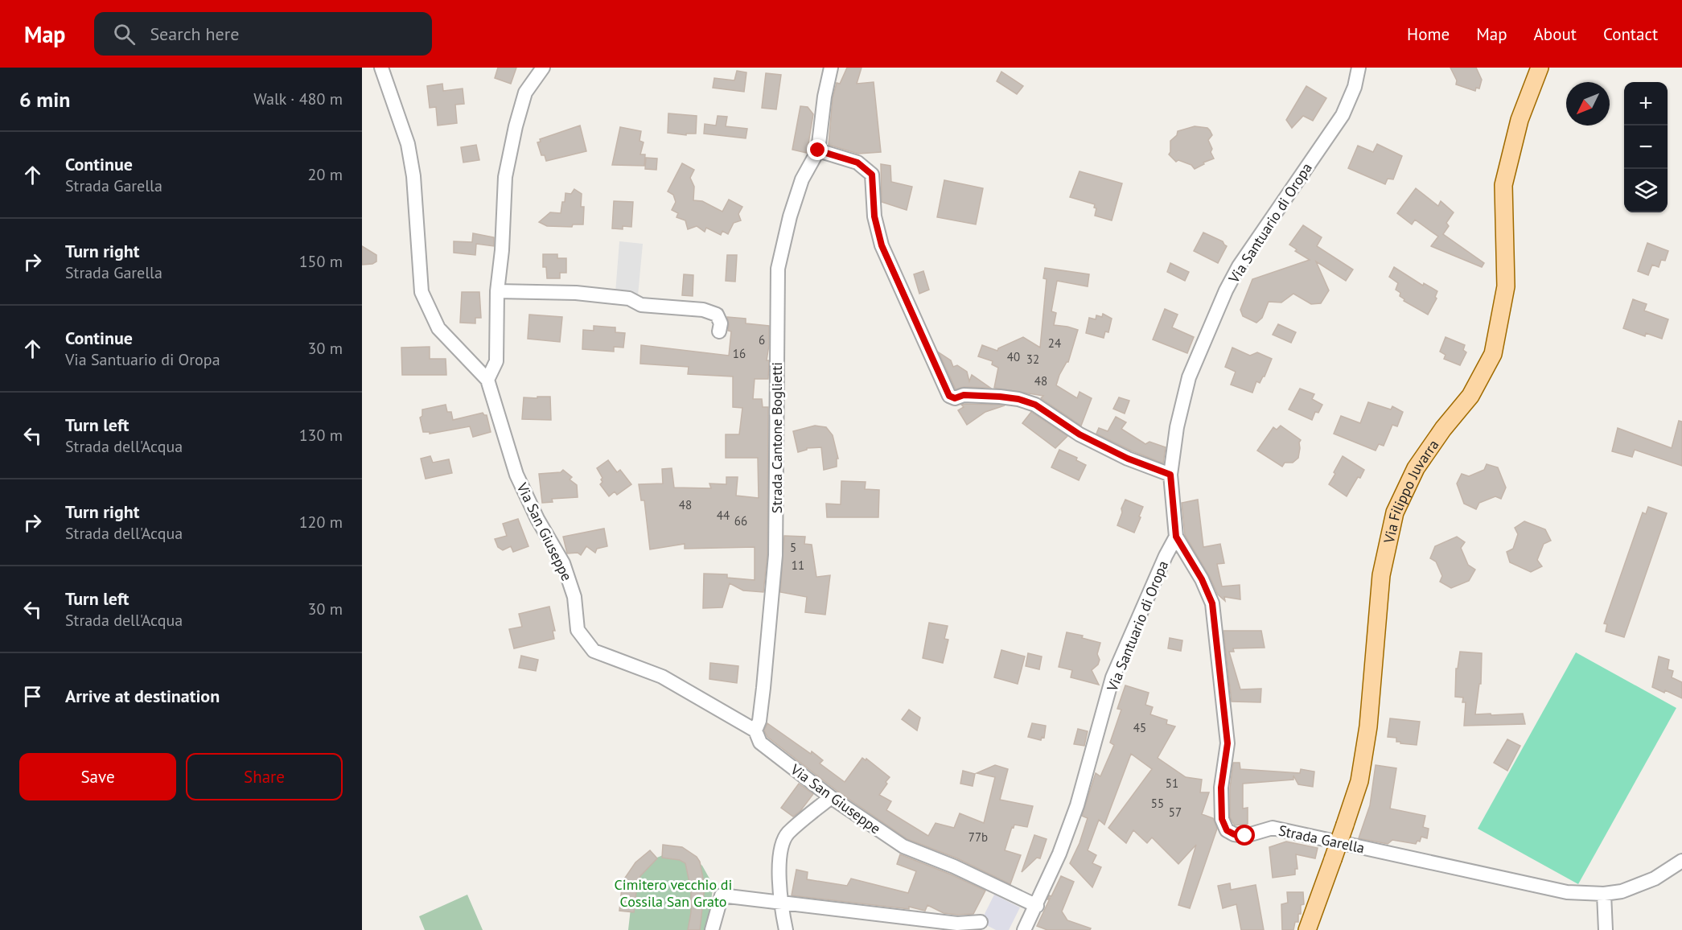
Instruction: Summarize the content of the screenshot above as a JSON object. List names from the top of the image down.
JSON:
{
  "streets": {
    "main road": ["Via Filippo Juvarra"],
    "street": [
      "Via Santuario di Oropa",
      "Strada Cantone Boglietti",
      "Via San Giuseppe",
      "Strada Garella"
    ]
  },
  "crossings": [
    ["Via Santuario di Oropa", "Via San Giuseppe"],
    ["Via Santuario di Oropa", "Strada Garella"],
    ["Strada Cantone Boglietti", "Via San Giuseppe"]
  ],
  "parks": ["Cimitero vecchio di Cossila San Grato"],
  "house_numbers": [
    "6",
    "24",
    "16",
    "40",
    "32",
    "48",
    "48",
    "44",
    "66",
    "5",
    "11",
    "45",
    "51",
    "55",
    "57",
    "77b"
  ],
  "north": "bottom left",
  "page": {
    "header": "Map",
    "search": "Search here",
    "nav": [
      "Home",
      "Map",
      "About",
      "Contact"
    ],
    "heading": ["6 min", "Walk · 480 m"],
    "map_buttons": ["+", "−"],
    "list": [
      ["Continue", "Strada Garella", "20 m"],
      ["Turn right", "Strada Garella", "150 m"],
      ["Continue", "Via Santuario di Oropa", "30 m"],
      ["Turn left", "Strada dell'Acqua", "130 m"],
      ["Turn right", "Strada dell'Acqua", "120 m"],
      ["Turn left", "Strada dell'Acqua", "30 m"],
      "Arrive at destination"
    ],
    "buttons": ["Save", "Share"]
  }
}
